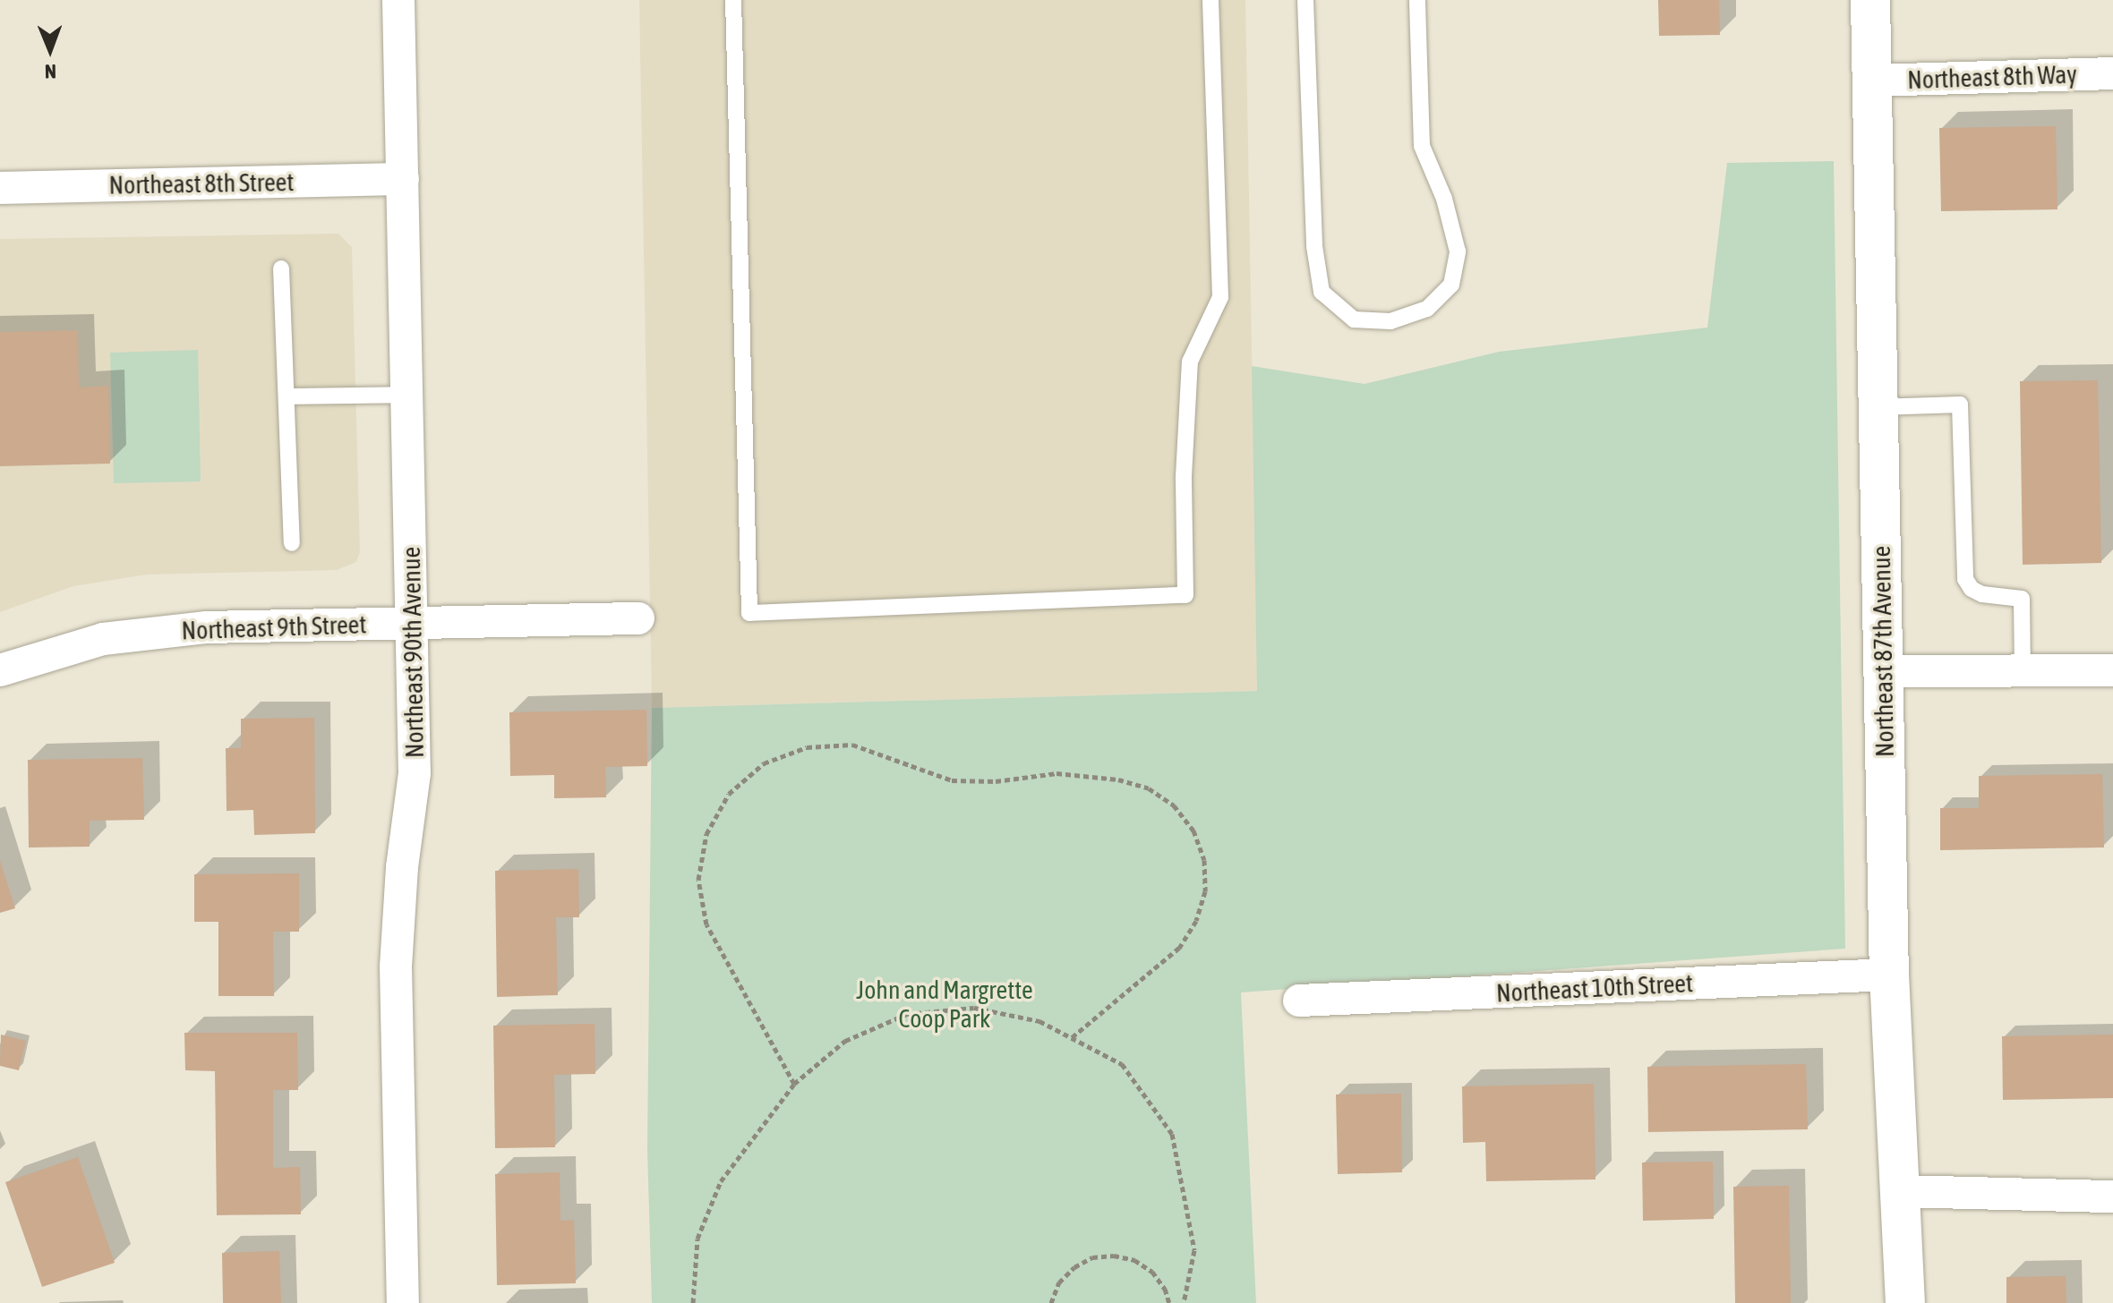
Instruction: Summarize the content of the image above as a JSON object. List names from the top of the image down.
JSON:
{
  "streets": {
    "main road": ["Northeast 87th Avenue"],
    "street": [
      "Northeast 8th Way",
      "Northeast 8th Street",
      "Northeast 9th Street",
      "Northeast 90th Avenue",
      "Northeast 10th Street"
    ]
  },
  "crossings": [
    ["Northeast 8th Way", "Northeast 87th Avenue"],
    ["Northeast 8th Street", "Northeast 90th Avenue"],
    ["Northeast 9th Street", "Northeast 90th Avenue"],
    ["Northeast 87th Avenue", "Northeast 10th Street"]
  ],
  "parks": ["John and Margrette Coop Park"],
  "north": "bottom"
}
